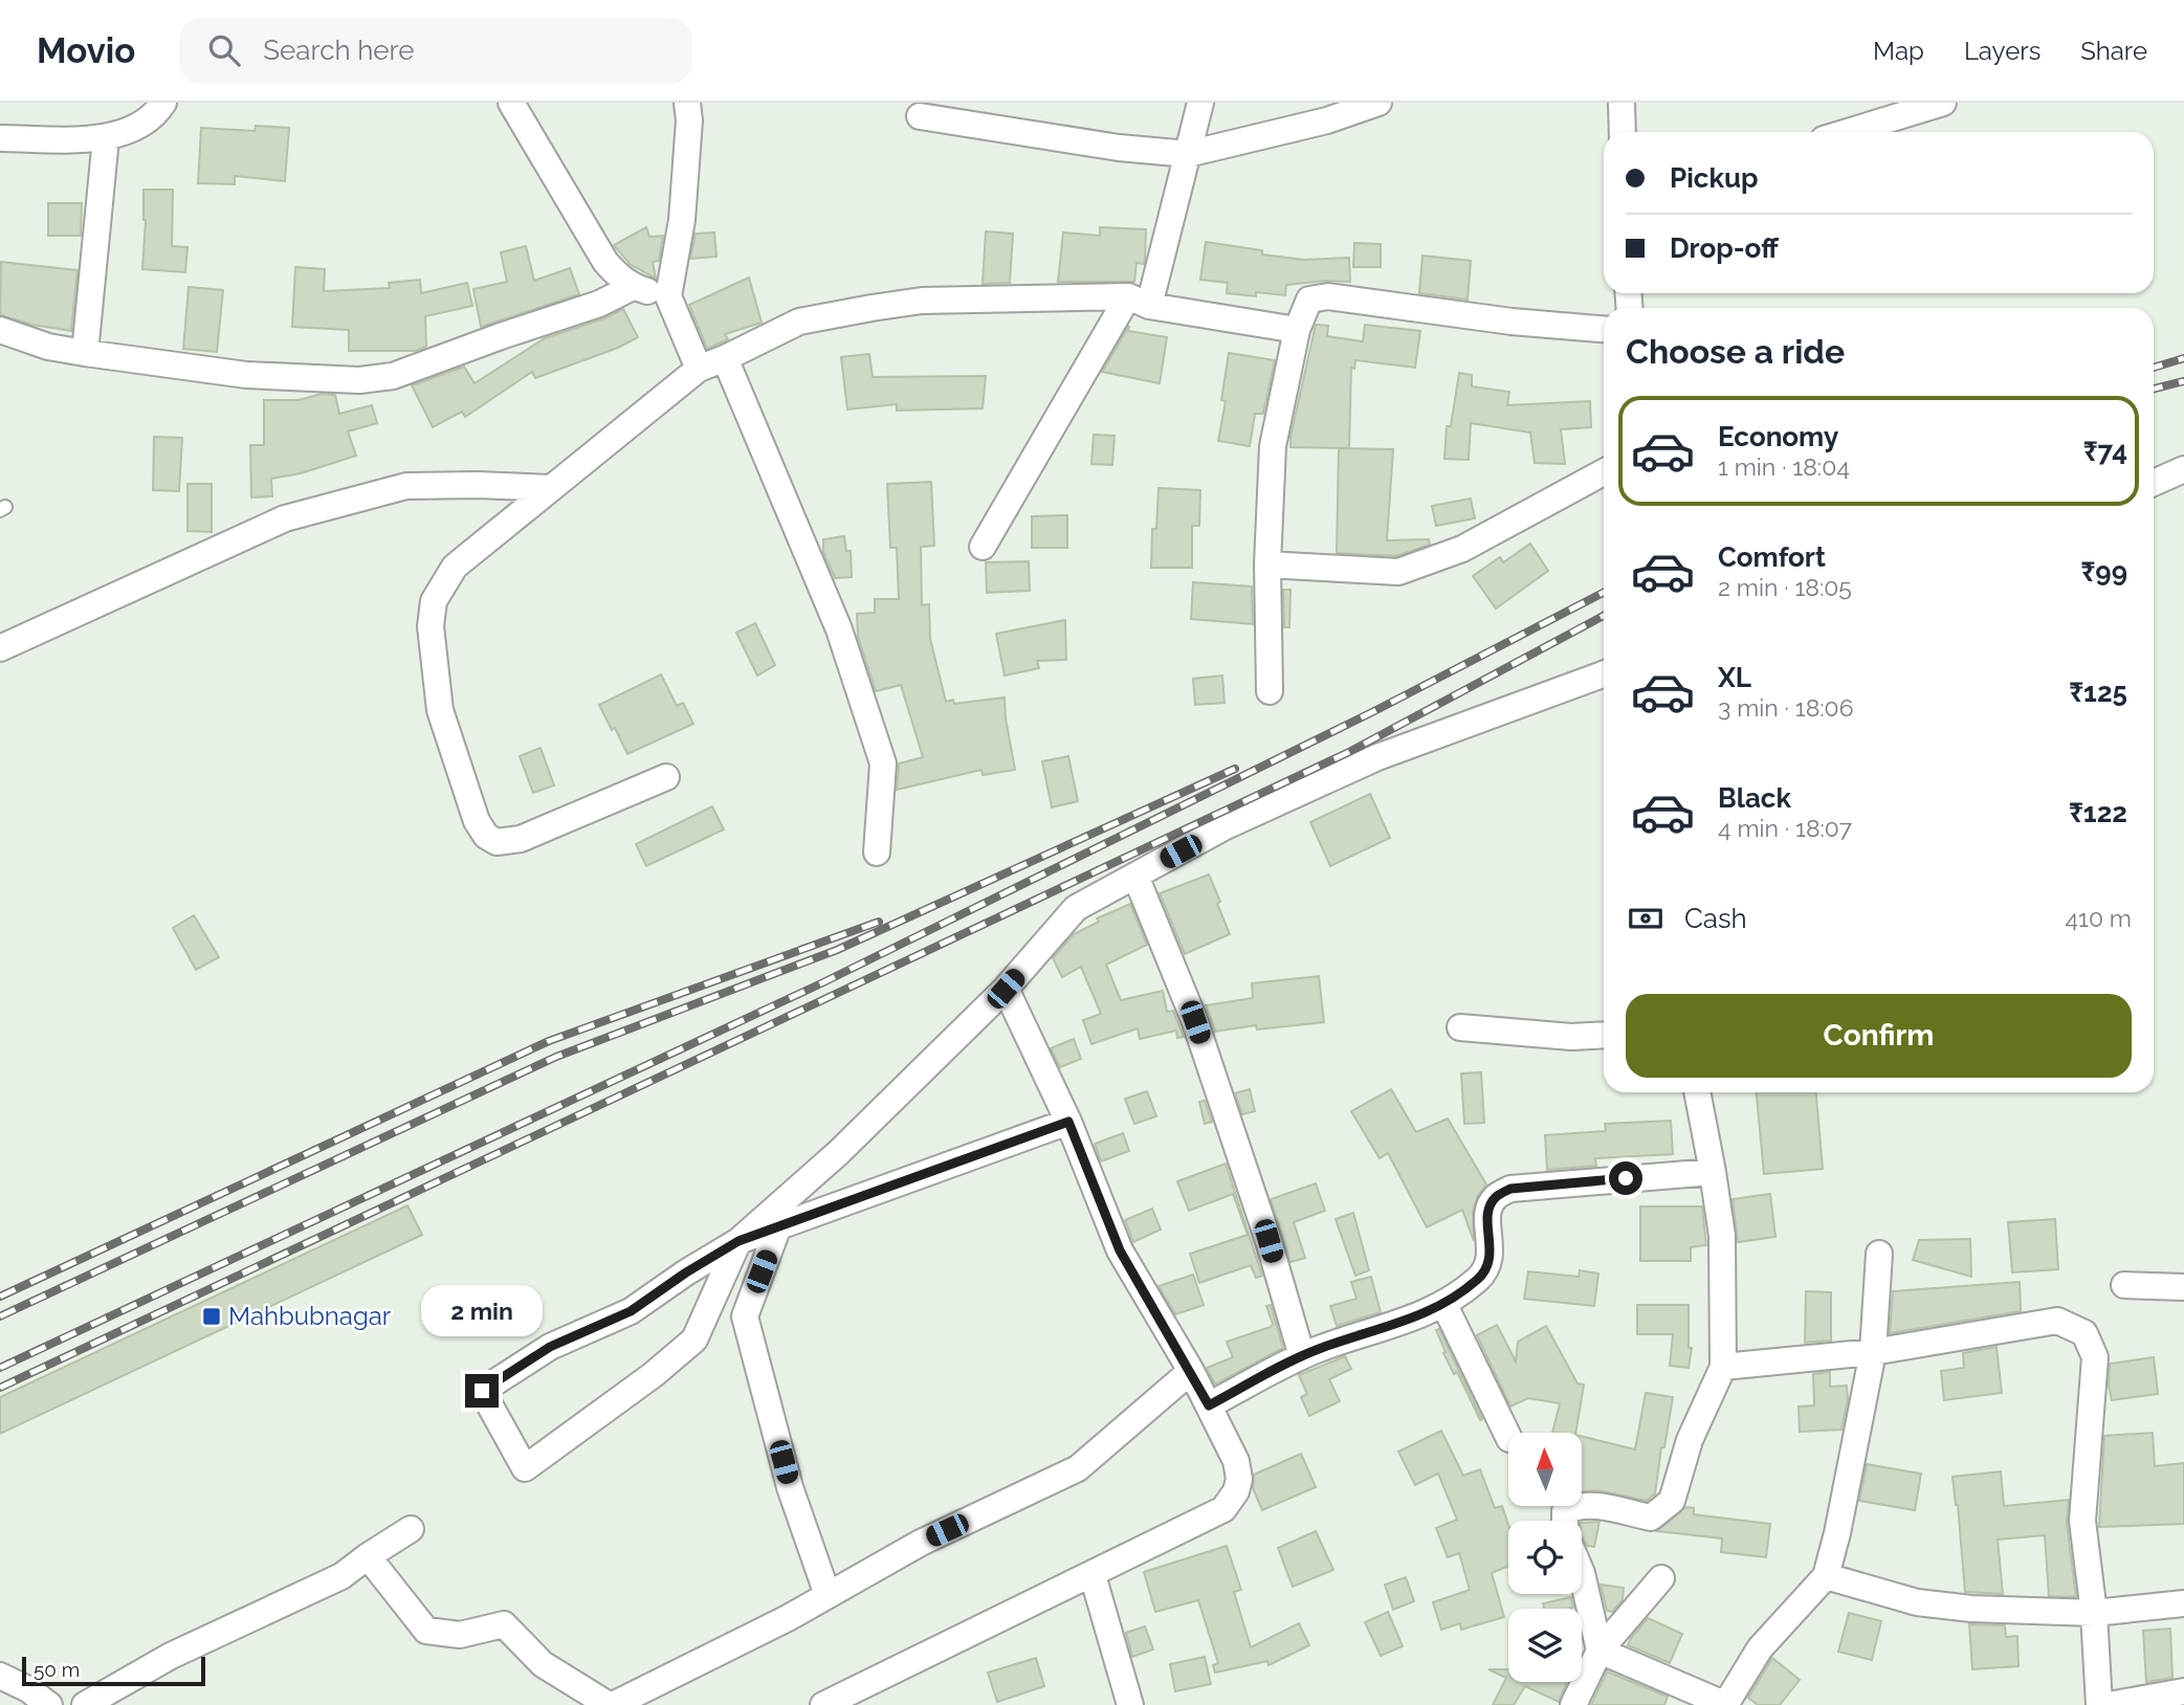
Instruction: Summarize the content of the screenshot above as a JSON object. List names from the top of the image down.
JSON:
{
  "places": {
    "transit": ["Mahbubnagar"]
  },
  "scale_bar": "50 m",
  "north": "top",
  "page": {
    "header": "Movio",
    "search": "Search here",
    "nav": ["Map", "Layers", "Share"],
    "banner": ["Pickup", "Drop-off"],
    "heading": "Choose a ride",
    "list": [
      {
        "name": "Economy",
        "note": "1 min · 18:04",
        "value": "₹74"
      },
      {
        "name": "Comfort",
        "note": "2 min · 18:05",
        "value": "₹99"
      },
      {
        "name": "XL",
        "note": "3 min · 18:06",
        "value": "₹125"
      },
      {
        "name": "Black",
        "note": "4 min · 18:07",
        "value": "₹122"
      }
    ],
    "pay": ["Cash", "410 m"],
    "buttons": "Confirm",
    "bubble": "2 min",
    "scale": "50 m"
  }
}
